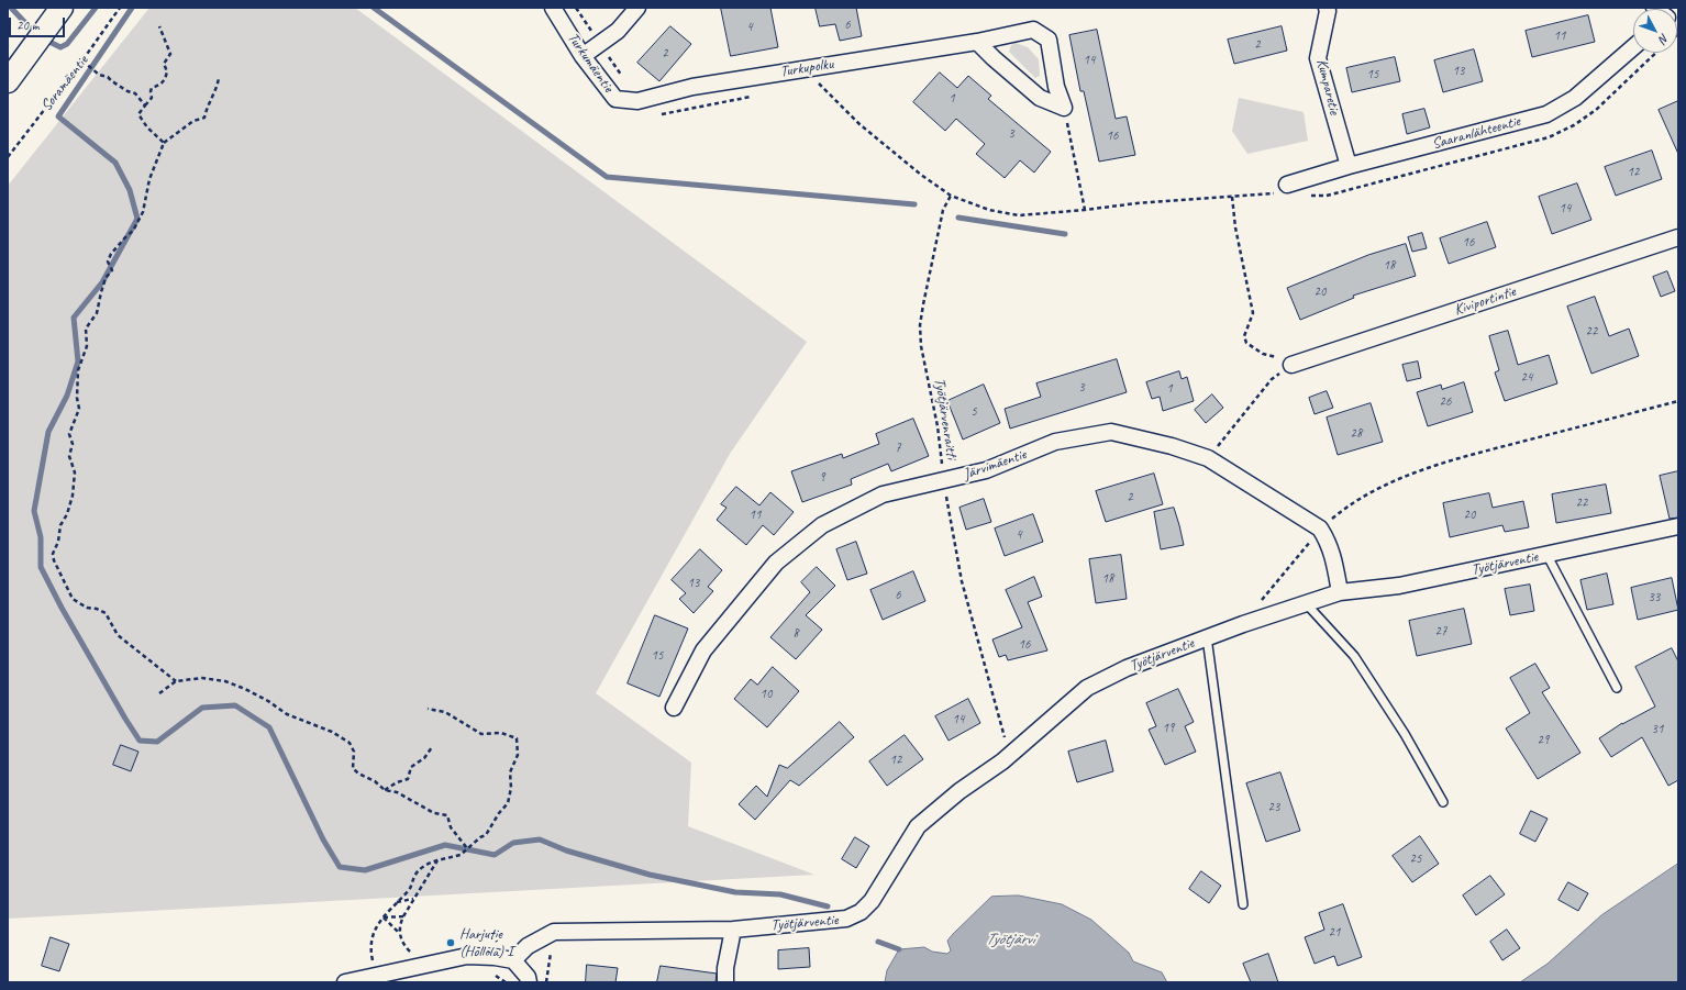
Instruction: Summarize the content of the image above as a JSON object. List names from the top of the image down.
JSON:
{
  "streets": {
    "street": [
      "Turkumäentie",
      "Turkupolku",
      "Kumparetie",
      "Saaranlähteentie",
      "Kiviportintie",
      "Järvimäentie",
      "Työtjärventie"
    ],
    "path": ["Soramäentie", "Työtjärvenraitti"]
  },
  "crossings": [
    ["Turkumäentie", "Turkupolku"],
    ["Kumparetie", "Saaranlähteentie"],
    ["Työtjärvenraitti", "Järvimäentie"],
    ["Järvimäentie", "Työtjärventie"]
  ],
  "water": ["Työtjärvi"],
  "places": ["Harjutie (Hollola) I"],
  "house_numbers": [
    "6",
    "4",
    "11",
    "2",
    "2",
    "14",
    "13",
    "15",
    "1",
    "3",
    "16",
    "12",
    "14",
    "16",
    "18",
    "20",
    "22",
    "24",
    "3",
    "1",
    "26",
    "5",
    "28",
    "7",
    "9",
    "2",
    "22",
    "11",
    "20",
    "4",
    "18",
    "13",
    "6",
    "33",
    "27",
    "8",
    "16",
    "15",
    "10",
    "14",
    "19",
    "31",
    "29",
    "12",
    "23",
    "25",
    "21"
  ],
  "scale_bar": "20 m",
  "north": "bottom right"
}
